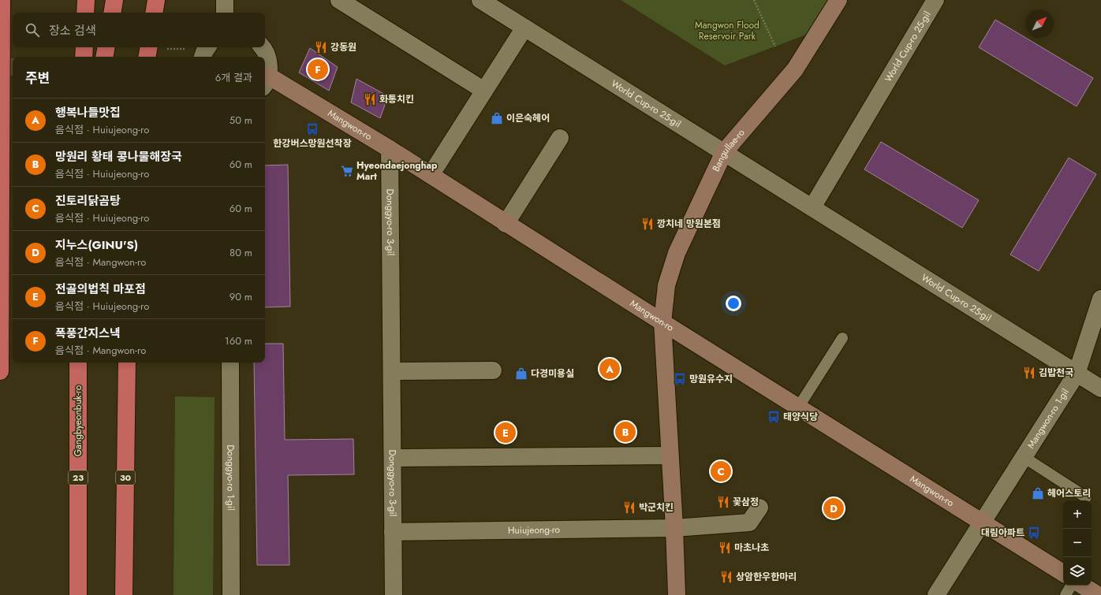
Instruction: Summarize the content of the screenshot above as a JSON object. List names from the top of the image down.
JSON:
{
  "streets": {
    "highway": ["Gangbyeonbuk-ro", "23", "30"],
    "street": [
      "World Cup-ro 25-gil",
      "Mangwon-ro",
      "Bangullae-ro",
      "Donggyo-ro 3-gil",
      "Mangwon-ro 1-gil",
      "Donggyo-ro 1-gil",
      "Huiujeong-ro"
    ]
  },
  "crossings": [
    ["World Cup-ro 25-gil", "Bangullae-ro"],
    ["World Cup-ro 25-gil", "Mangwon-ro 1-gil"],
    ["Mangwon-ro", "Bangullae-ro"],
    ["Mangwon-ro", "Donggyo-ro 3-gil"],
    ["Mangwon-ro", "Mangwon-ro 1-gil"],
    ["Donggyo-ro 3-gil", "Huiujeong-ro"]
  ],
  "parks": ["Mangwon Flood Reservoir Park"],
  "places": {
    "restaurant": [
      "강동원",
      "화통치킨",
      "깡치네 망원본점",
      "김밥천국",
      "꽃삼정",
      "박군치킨",
      "마초나초",
      "상암한우한마리"
    ],
    "shop": ["이은숙헤어", "다경미용실", "헤어스토리"],
    "bus stop": [
      "한강버스망원선착장",
      "망원유수지",
      "태양식당",
      "대림아파트"
    ],
    "supermarket": ["Hyeondaejonghap Mart"]
  },
  "north": "top right",
  "page": {
    "search": "장소 검색",
    "heading": ["주변", "6개 결과"],
    "pins": [
      "F",
      "A",
      "B",
      "E",
      "C",
      "D"
    ],
    "list": [
      {
        "mark": "A",
        "name": "행복나들맛집",
        "note": "음식점 · Huiujeong-ro",
        "value": "50 m"
      },
      {
        "mark": "B",
        "name": "망원리 황태 콩나물해장국",
        "note": "음식점 · Huiujeong-ro",
        "value": "60 m"
      },
      {
        "mark": "C",
        "name": "진토리닭곰탕",
        "note": "음식점 · Huiujeong-ro",
        "value": "60 m"
      },
      {
        "mark": "D",
        "name": "지누스(GINU'S)",
        "note": "음식점 · Mangwon-ro",
        "value": "80 m"
      },
      {
        "mark": "E",
        "name": "전골의법칙 마포점",
        "note": "음식점 · Huiujeong-ro",
        "value": "90 m"
      },
      {
        "mark": "F",
        "name": "폭풍간지스낵",
        "note": "음식점 · Mangwon-ro",
        "value": "160 m"
      }
    ],
    "map_buttons": ["+", "−"]
  }
}
